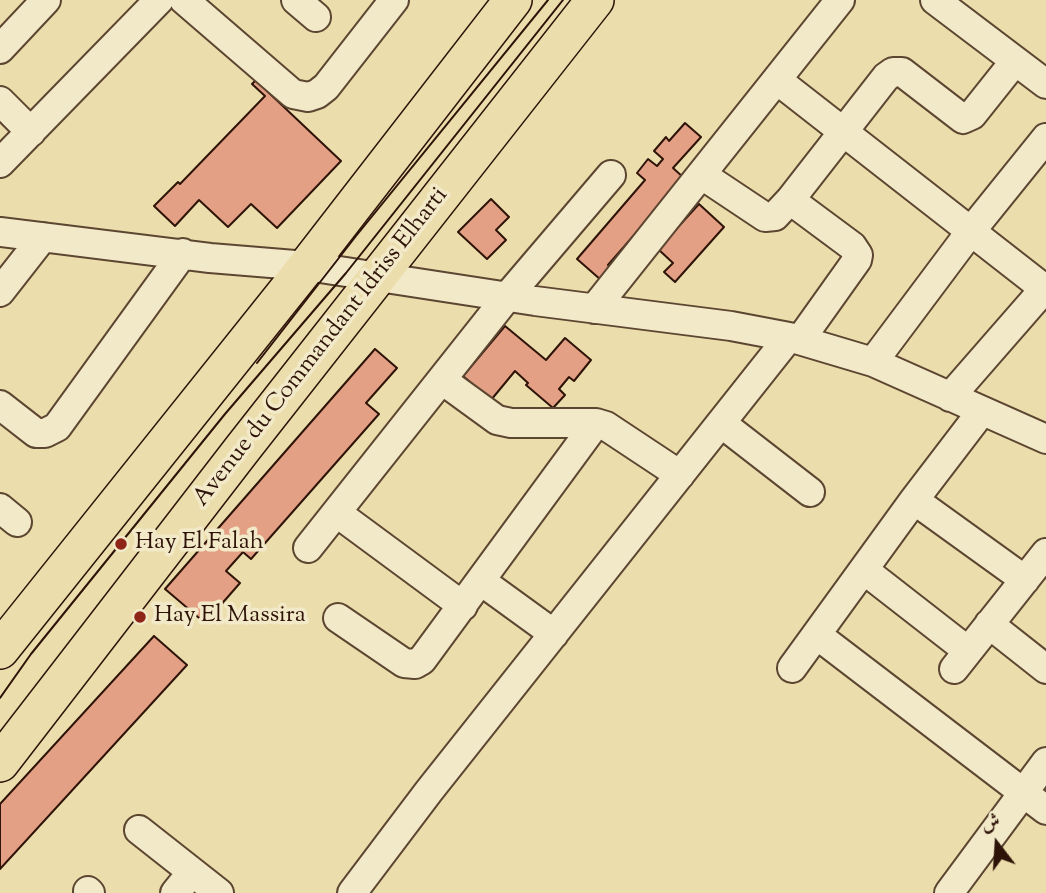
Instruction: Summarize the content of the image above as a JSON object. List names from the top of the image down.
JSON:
{
  "streets": {
    "main road": ["Avenue du Commandant Idriss Elharti"]
  },
  "places": ["Hay El Falah", "Hay El Massira"],
  "north": "top"
}
